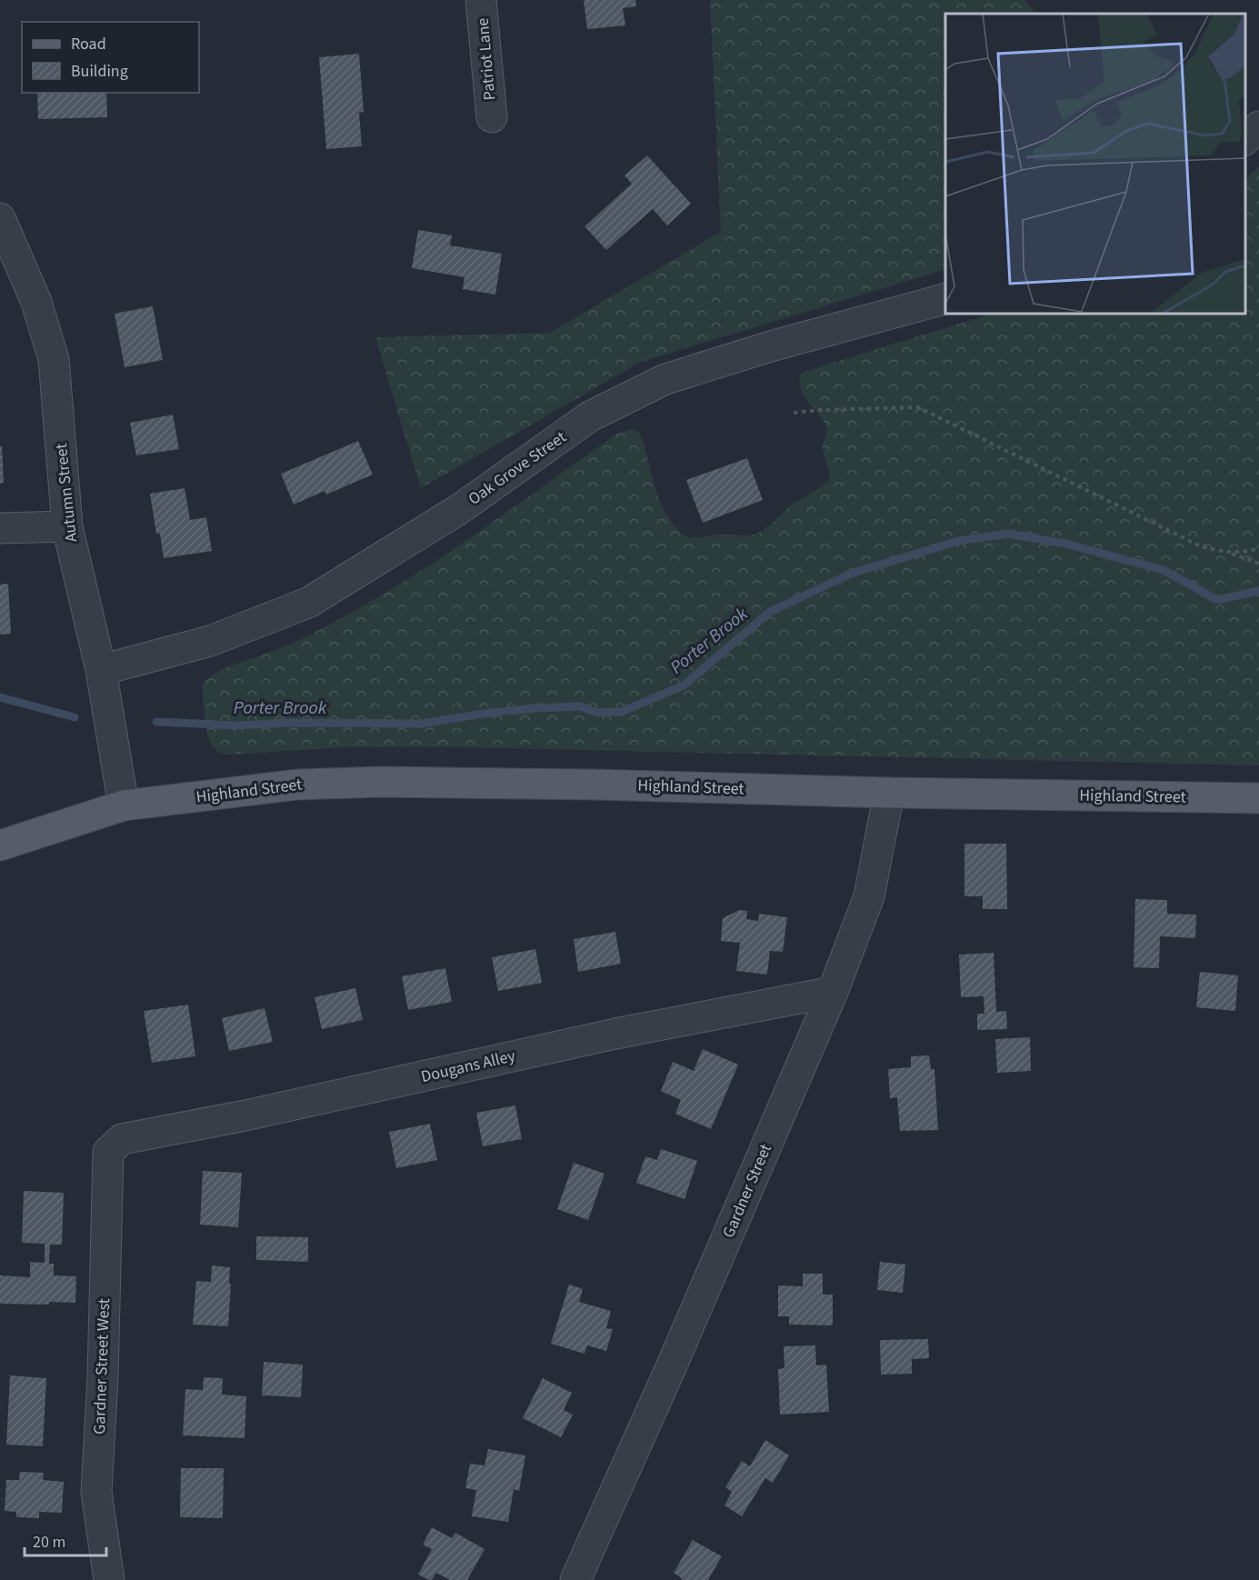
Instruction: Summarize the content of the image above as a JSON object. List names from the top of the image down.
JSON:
{
  "streets": {
    "main road": ["Highland Street"],
    "street": [
      "Patriot Lane",
      "Oak Grove Street",
      "Autumn Street",
      "Dougans Alley",
      "Gardner Street",
      "Gardner Street West"
    ]
  },
  "crossings": [
    ["Oak Grove Street", "Autumn Street"],
    ["Autumn Street", "Highland Street"],
    ["Highland Street", "Gardner Street"],
    ["Dougans Alley", "Gardner Street"],
    ["Dougans Alley", "Gardner Street West"]
  ],
  "water": ["Porter Brook"],
  "legend": ["Road", "Building"],
  "scale_bar": "20 m"
}
